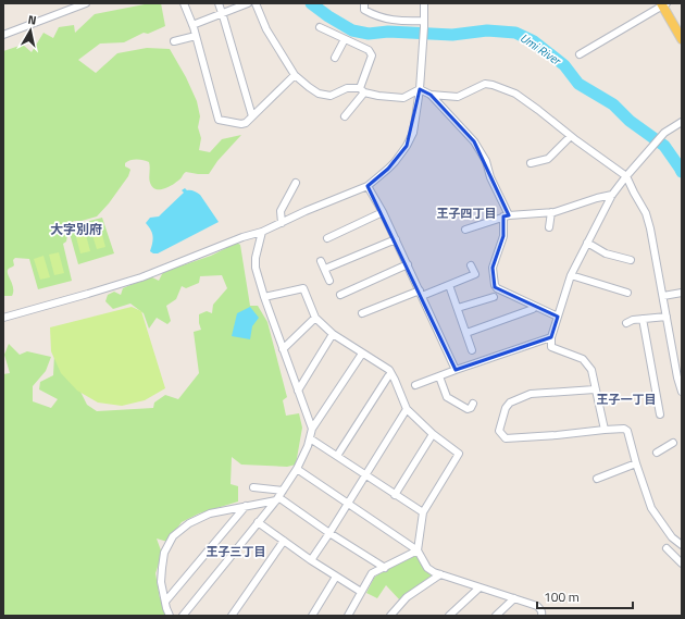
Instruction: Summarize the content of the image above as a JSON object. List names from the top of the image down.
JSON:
{
  "districts": [
    "王子四丁目",
    "大字別府",
    "王子一丁目",
    "王子三丁目"
  ],
  "water": ["Umi River"],
  "scale_bar": "100 m",
  "north": "top"
}
